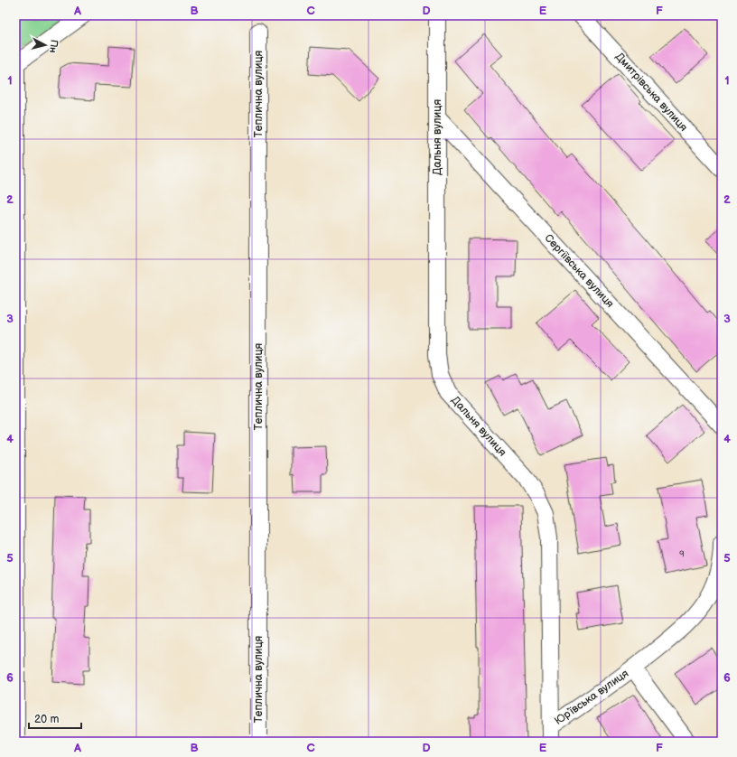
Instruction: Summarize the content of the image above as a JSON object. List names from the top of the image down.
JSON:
{
  "streets": {
    "street": [
      "Дмитрівська вулиця",
      "Теплична вулиця",
      "Дальня вулиця",
      "Сергіївська вулиця",
      "Юрʼївська вулиця"
    ]
  },
  "crossings": [
    ["Дальня вулиця", "Сергіївська вулиця"],
    ["Дальня вулиця", "Юрʼївська вулиця"]
  ],
  "house_numbers": ["9"],
  "scale_bar": "20 m",
  "north": "right",
  "grid": {
    "columns": [
      "A",
      "B",
      "C",
      "D",
      "E",
      "F"
    ],
    "rows": [
      "1",
      "2",
      "3",
      "4",
      "5",
      "6"
    ]
  }
}
